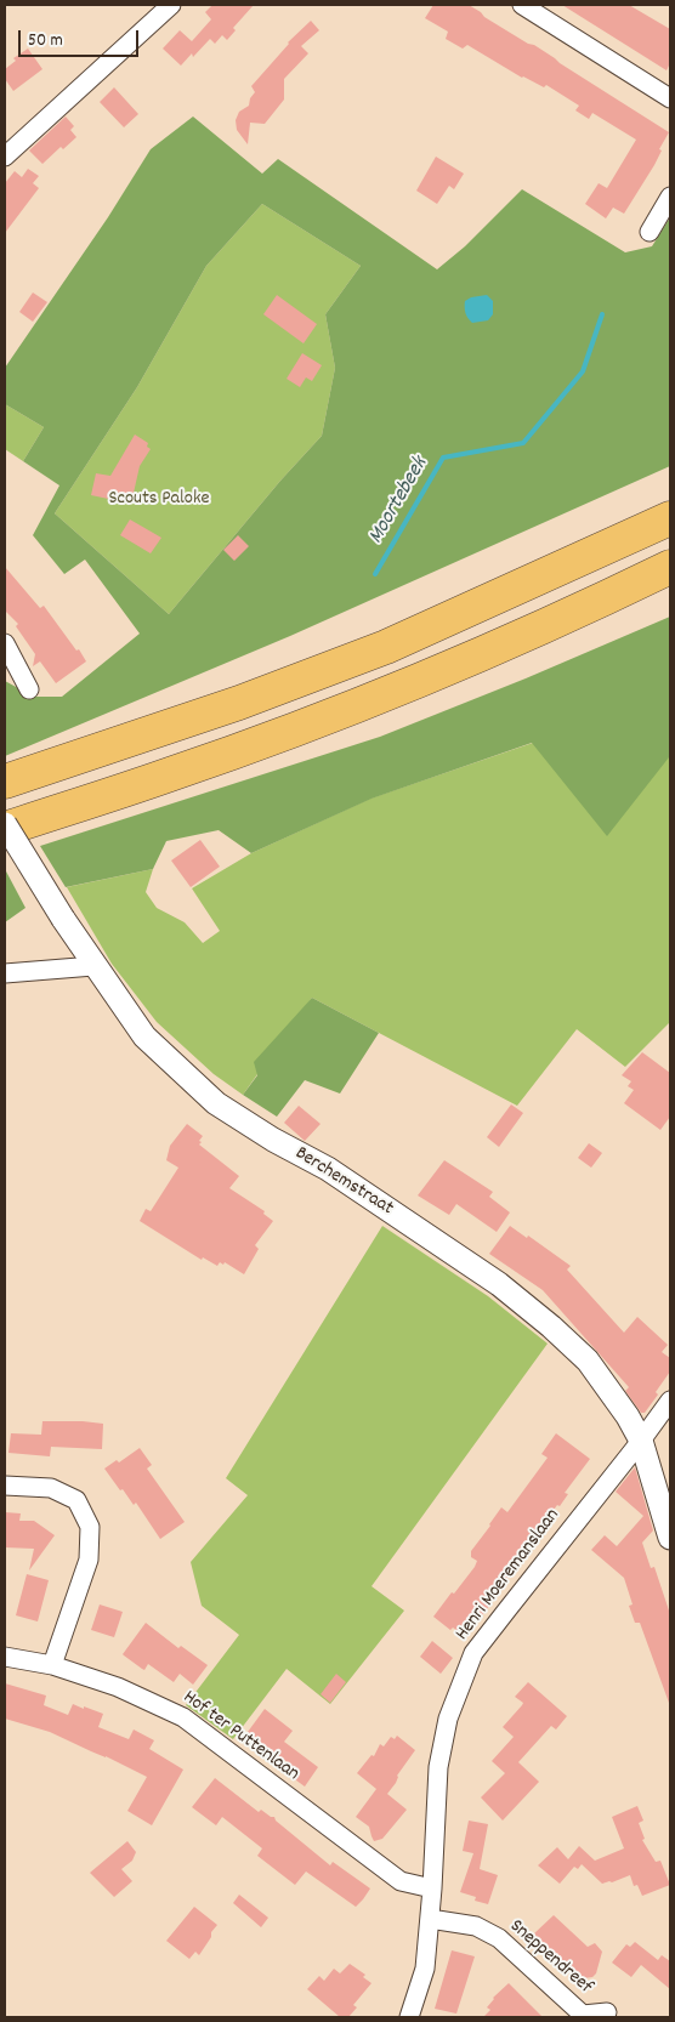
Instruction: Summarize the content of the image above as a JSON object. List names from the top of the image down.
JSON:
{
  "streets": {
    "street": [
      "Berchemstraat",
      "Henri Moeremanslaan",
      "Hof ter Puttenlaan",
      "Sneppendreef"
    ]
  },
  "crossings": [
    ["Berchemstraat", "Henri Moeremanslaan"],
    ["Henri Moeremanslaan", "Hof ter Puttenlaan"],
    ["Henri Moeremanslaan", "Sneppendreef"]
  ],
  "water": ["Moortebeek"],
  "parks": ["Scouts Paloke"],
  "scale_bar": "50 m"
}
